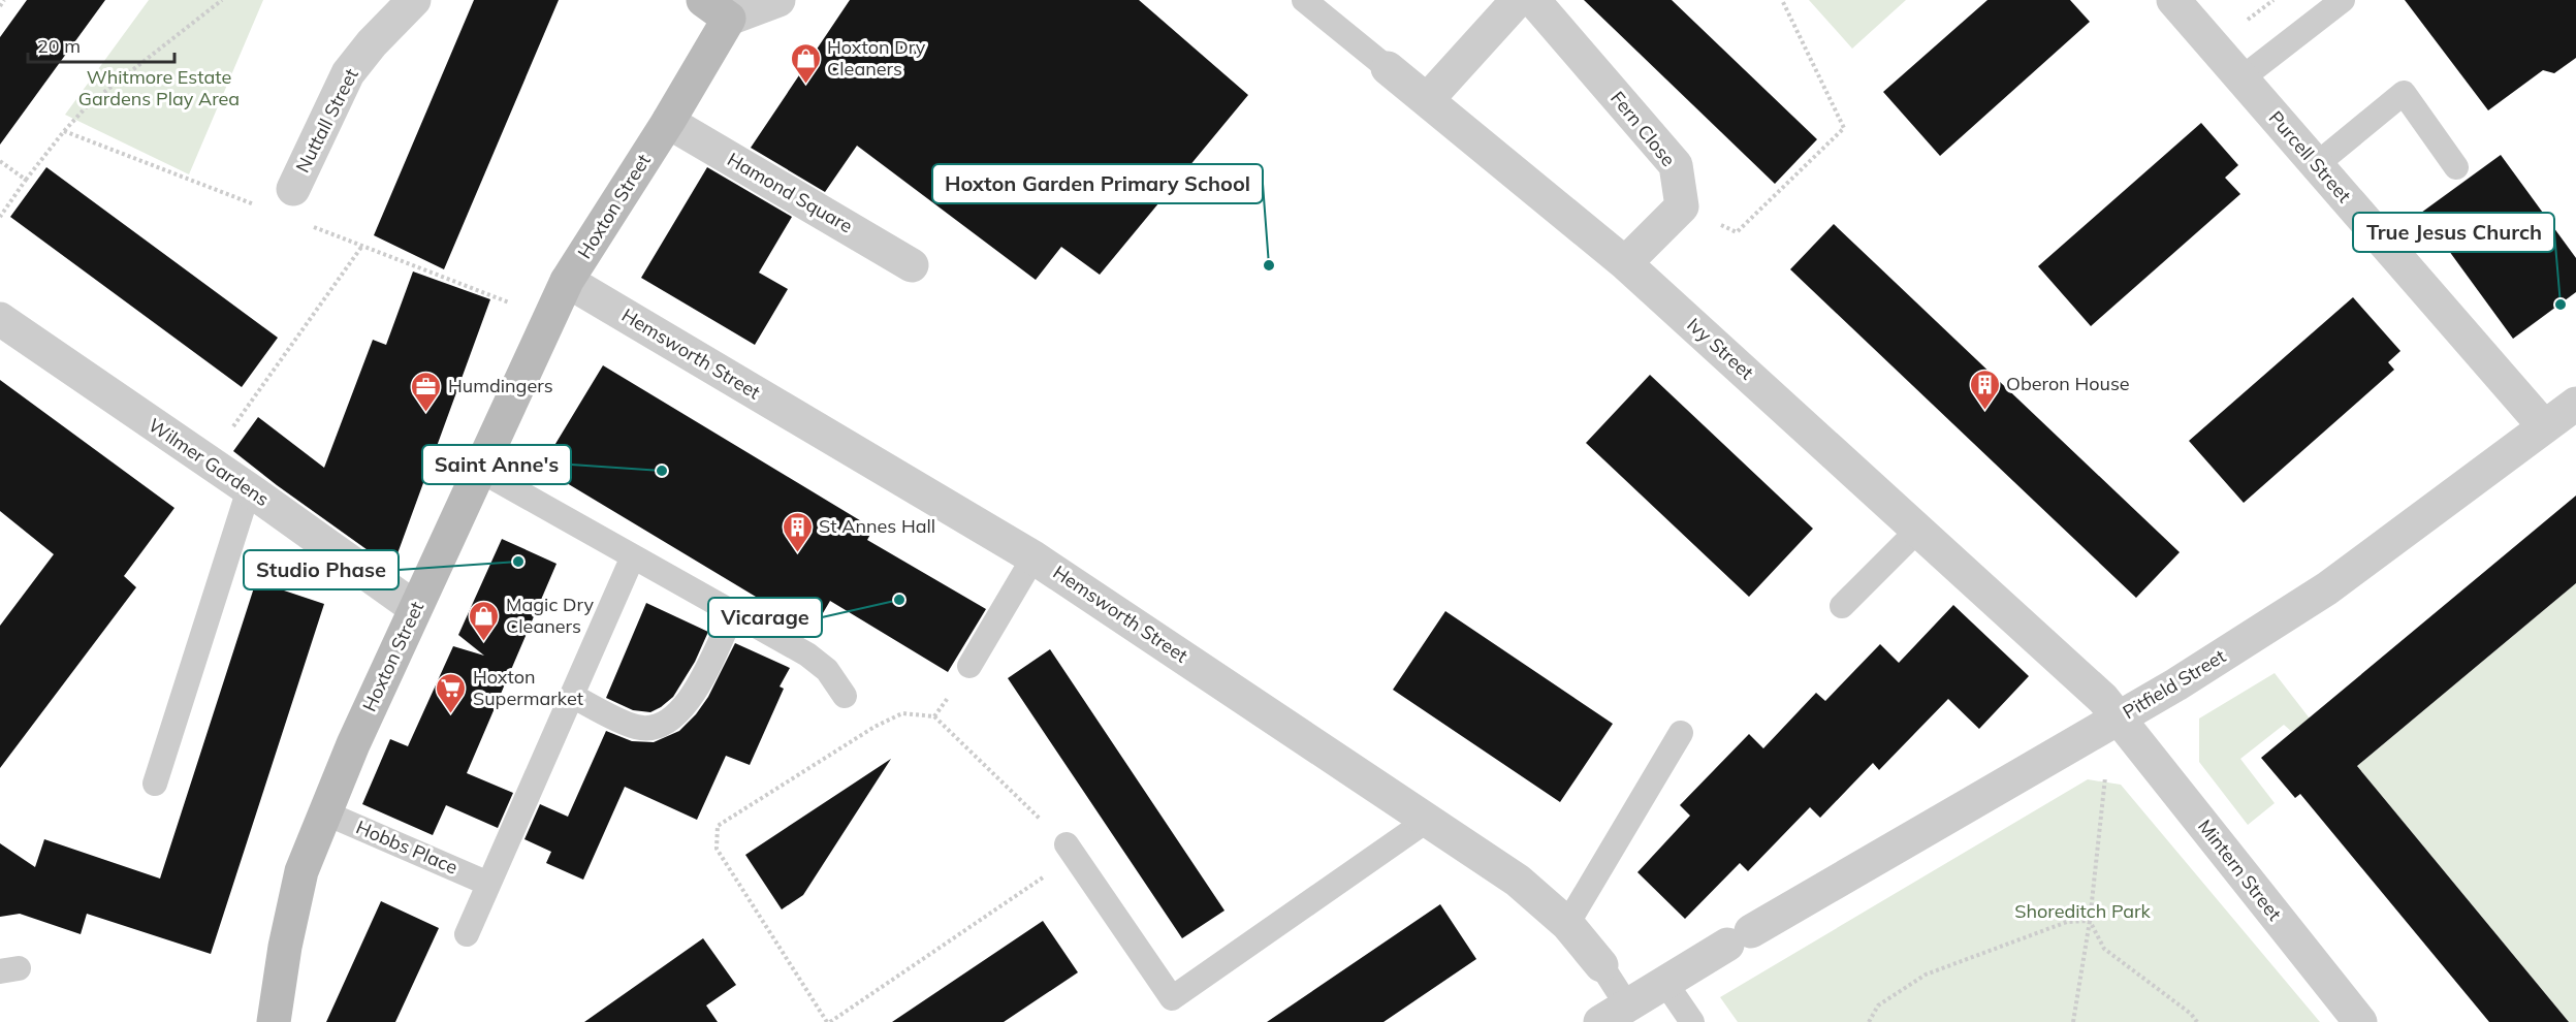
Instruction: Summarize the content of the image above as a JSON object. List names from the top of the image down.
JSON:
{
  "streets": {
    "street": [
      "Nuttall Street",
      "Fern Close",
      "Purcell Street",
      "Hamond Square",
      "Hoxton Street",
      "Ivy Street",
      "Hemsworth Street",
      "Wilmer Gardens",
      "Pitfield Street",
      "Mintern Street"
    ],
    "lane": ["Hobbs Place"]
  },
  "crossings": [
    ["Purcell Street", "Pitfield Street"],
    ["Hamond Square", "Hoxton Street"],
    ["Hoxton Street", "Hemsworth Street"],
    ["Hoxton Street", "Wilmer Gardens"],
    ["Hoxton Street", "Hobbs Place"],
    ["Ivy Street", "Pitfield Street"],
    ["Ivy Street", "Mintern Street"],
    ["Hemsworth Street", "Pitfield Street"],
    ["Pitfield Street", "Mintern Street"]
  ],
  "parks": ["Whitmore Estate Gardens Play Area", "Shoreditch Park"],
  "places": {
    "shop": ["Hoxton Dry Cleaners", "Magic Dry Cleaners"],
    "other": [
      "Hoxton Garden Primary School",
      "True Jesus Church",
      "Saint Anne's",
      "Studio Phase",
      "Vicarage"
    ],
    "building": ["Oberon House", "St Annes Hall"],
    "office": ["Humdingers"],
    "supermarket": ["Hoxton Supermarket"]
  },
  "scale_bar": "20 m"
}
